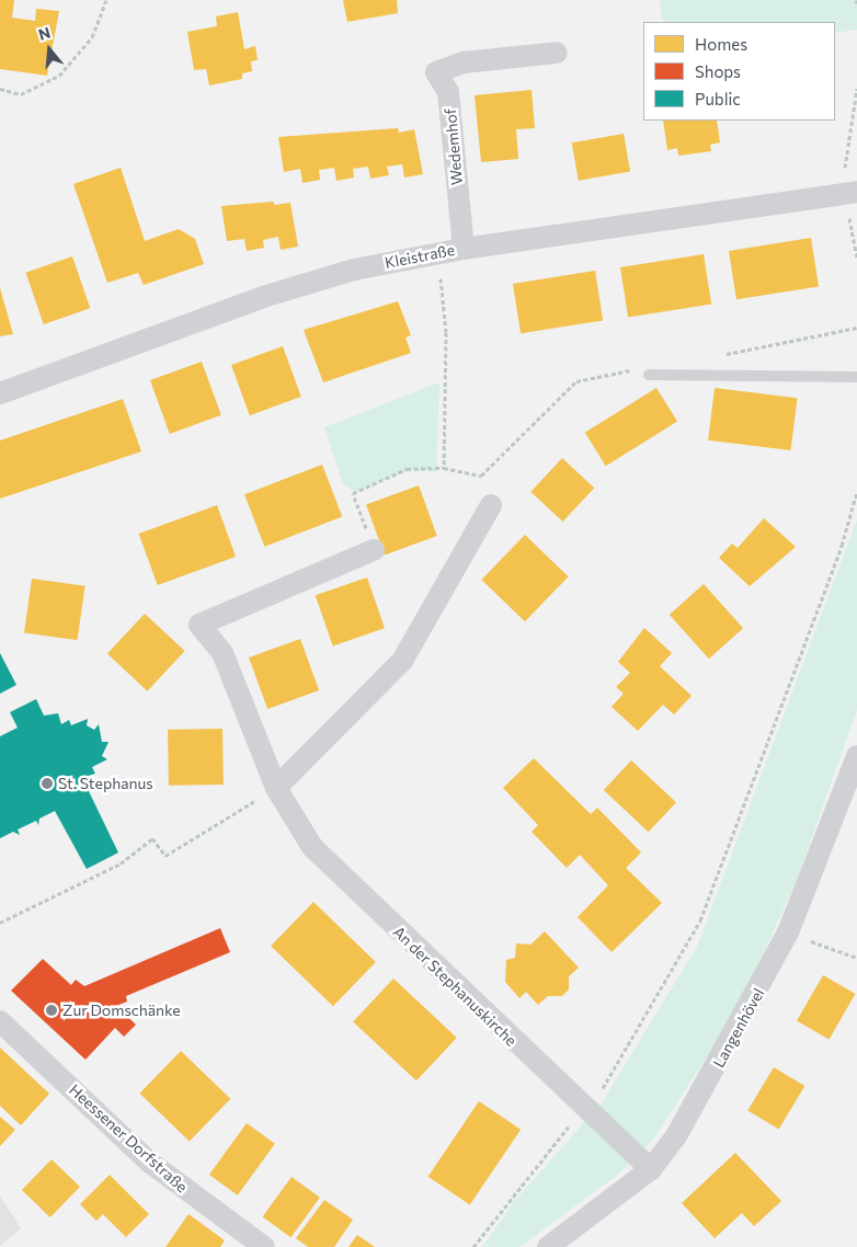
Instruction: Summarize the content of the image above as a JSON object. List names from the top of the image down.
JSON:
{
  "streets": {
    "street": [
      "Wedemhof",
      "Kleistraße",
      "An der Stephanuskirche",
      "Langenhövel",
      "Heessener Dorfstraße"
    ]
  },
  "crossings": [
    ["Wedemhof", "Kleistraße"],
    ["An der Stephanuskirche", "Langenhövel"]
  ],
  "places": ["St. Stephanus", "Zur Domschänke"],
  "legend": ["Homes", "Shops", "Public"],
  "north": "top"
}
